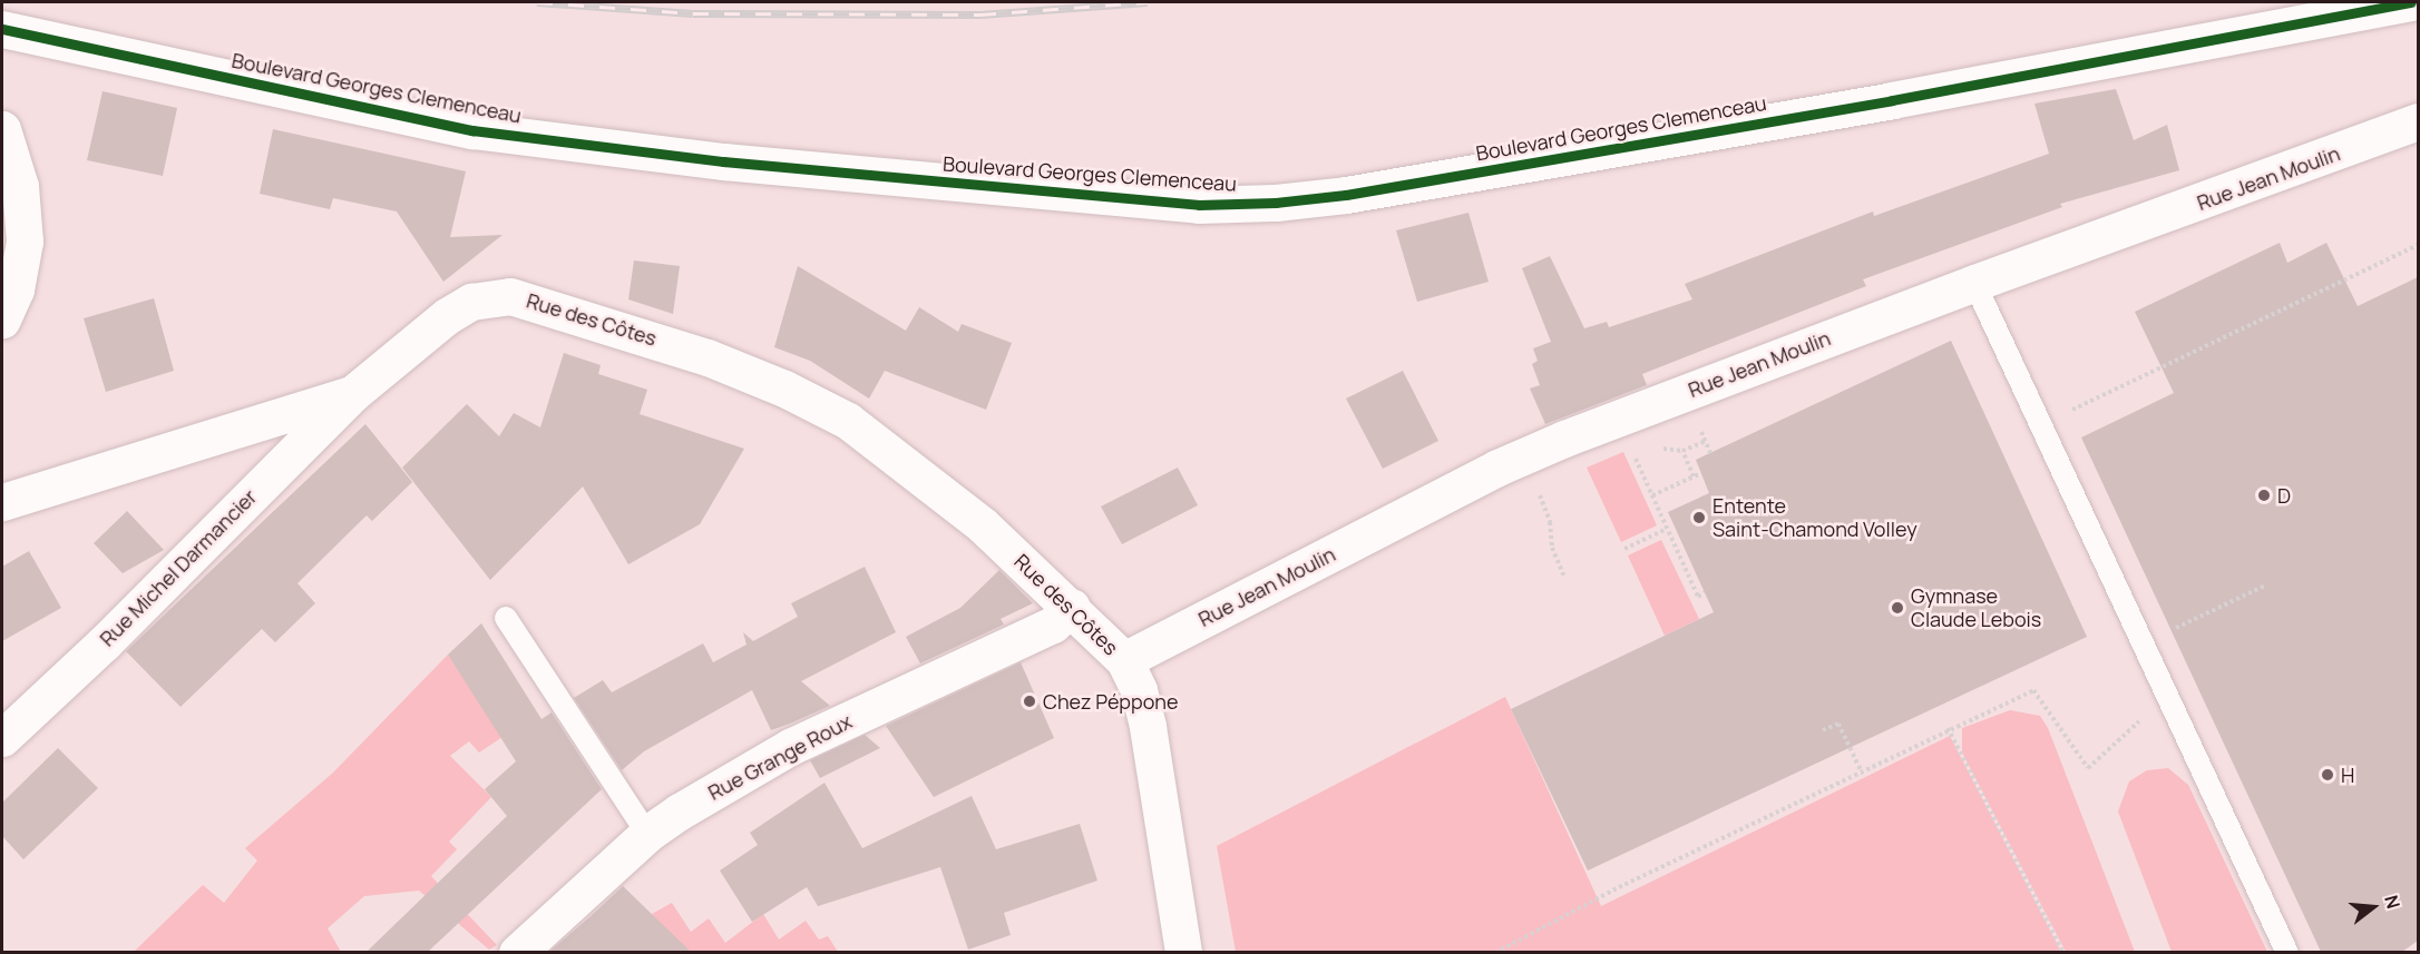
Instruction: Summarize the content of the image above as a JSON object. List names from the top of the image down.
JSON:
{
  "streets": {
    "street": [
      "Boulevard Georges Clemenceau",
      "Rue Jean Moulin",
      "Rue des Côtes",
      "Rue Michel Darmancier",
      "Rue Grange Roux"
    ]
  },
  "crossings": [
    ["Rue Jean Moulin", "Rue des Côtes"],
    ["Rue des Côtes", "Rue Michel Darmancier"],
    ["Rue des Côtes", "Rue Grange Roux"]
  ],
  "places": [
    "D",
    "Entente Saint-Chamond Volley",
    "Gymnase Claude Lebois",
    "Chez Péppone",
    "H"
  ],
  "north": "right"
}
